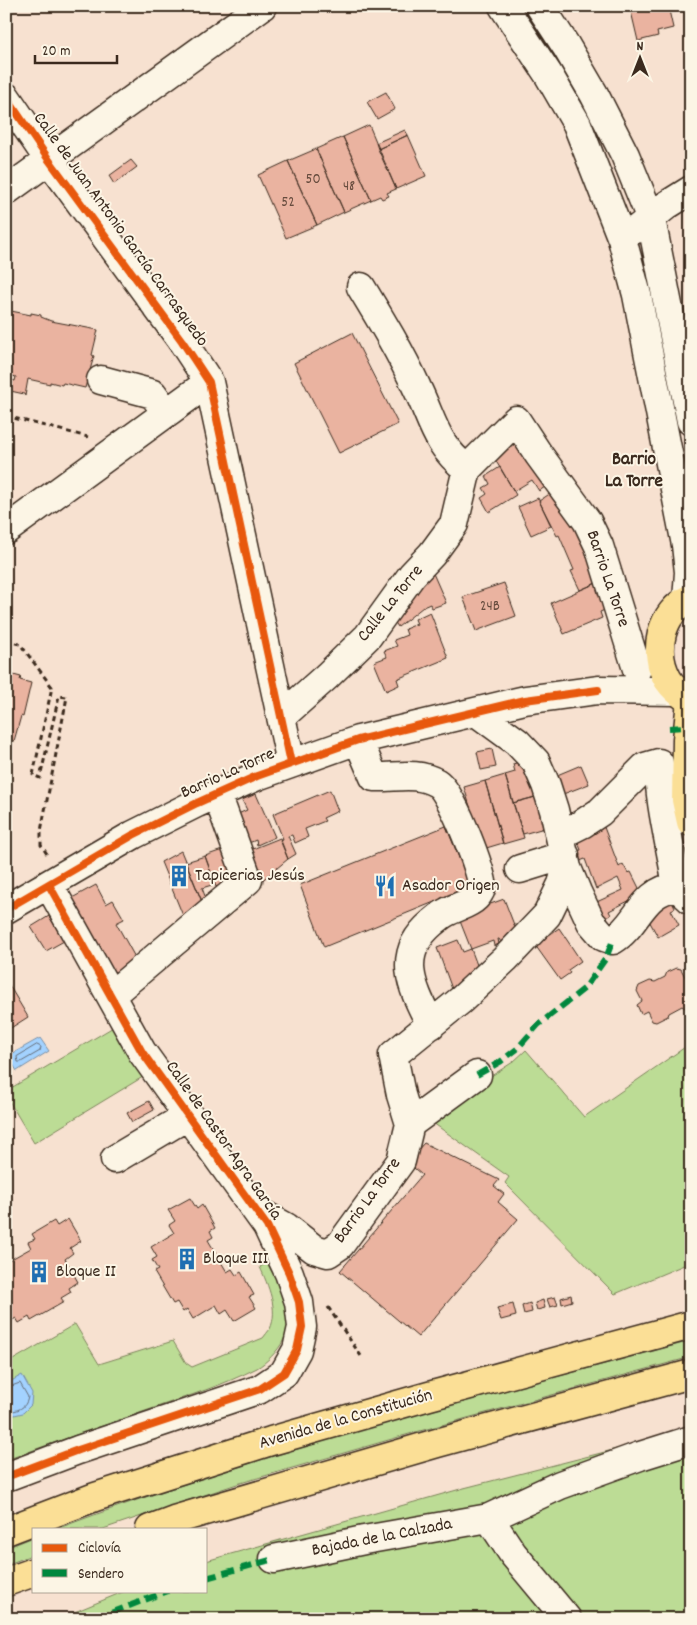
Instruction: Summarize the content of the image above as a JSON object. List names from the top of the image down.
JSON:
{
  "streets": {
    "main road": ["Barrio La Torre", "Avenida de la Constitución"],
    "street": [
      "Calle de Juan Antonio García Carrasquedo",
      "Calle La Torre",
      "Calle de Castor Agra García",
      "Bajada de la Calzada"
    ]
  },
  "crossings": [
    ["Barrio La Torre", "Calle La Torre"],
    ["Barrio La Torre", "Calle de Castor Agra García"]
  ],
  "districts": ["Barrio La Torre"],
  "places": {
    "building": ["Tapicerias Jesús", "Bloque III", "Bloque II"],
    "restaurant": ["Asador Origen"]
  },
  "house_numbers": [
    "50",
    "48",
    "52",
    "24B"
  ],
  "legend": ["Ciclovía", "Sendero"],
  "scale_bar": "20 m",
  "north": "top"
}
